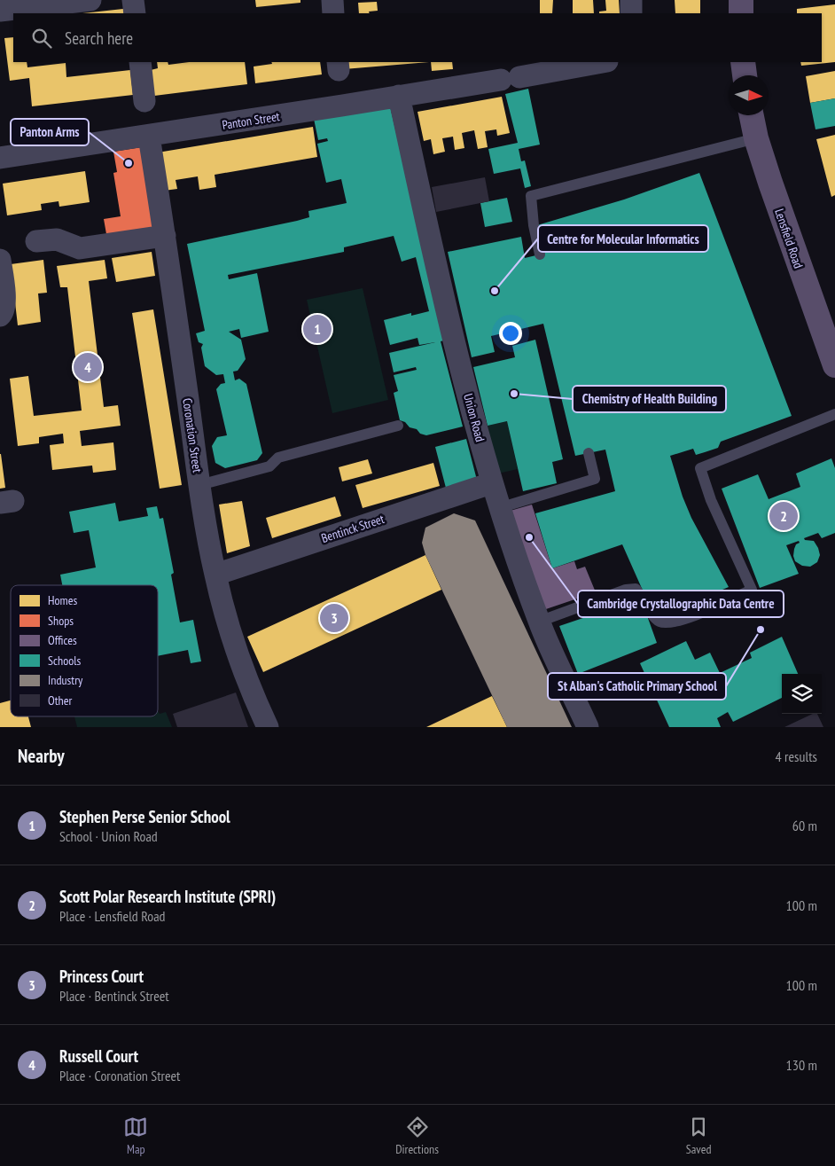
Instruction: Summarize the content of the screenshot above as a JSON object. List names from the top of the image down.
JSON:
{
  "streets": {
    "main road": ["Lensfield Road"],
    "street": [
      "Panton Street",
      "Union Road",
      "Coronation Street",
      "Bentinck Street"
    ]
  },
  "crossings": [
    ["Panton Street", "Union Road"],
    ["Panton Street", "Coronation Street"],
    ["Union Road", "Bentinck Street"],
    ["Coronation Street", "Bentinck Street"]
  ],
  "places": [
    "Panton Arms",
    "Centre for Molecular Informatics",
    "Chemistry of Health Building",
    "Cambridge Crystallographic Data Centre",
    "St Alban's Catholic Primary School"
  ],
  "legend": [
    "Homes",
    "Shops",
    "Offices",
    "Schools",
    "Industry",
    "Other"
  ],
  "north": "right",
  "page": {
    "search": "Search here",
    "pins": [
      "1",
      "4",
      "2",
      "3"
    ],
    "heading": ["Nearby", "4 results"],
    "list": [
      {
        "mark": "1",
        "name": "Stephen Perse Senior School",
        "note": "School · Union Road",
        "value": "60 m"
      },
      {
        "mark": "2",
        "name": "Scott Polar Research Institute (SPRI)",
        "note": "Place · Lensfield Road",
        "value": "100 m"
      },
      {
        "mark": "3",
        "name": "Princess Court",
        "note": "Place · Bentinck Street",
        "value": "100 m"
      },
      {
        "mark": "4",
        "name": "Russell Court",
        "note": "Place · Coronation Street",
        "value": "130 m"
      }
    ],
    "nav": ["Map", "Directions", "Saved"]
  }
}
